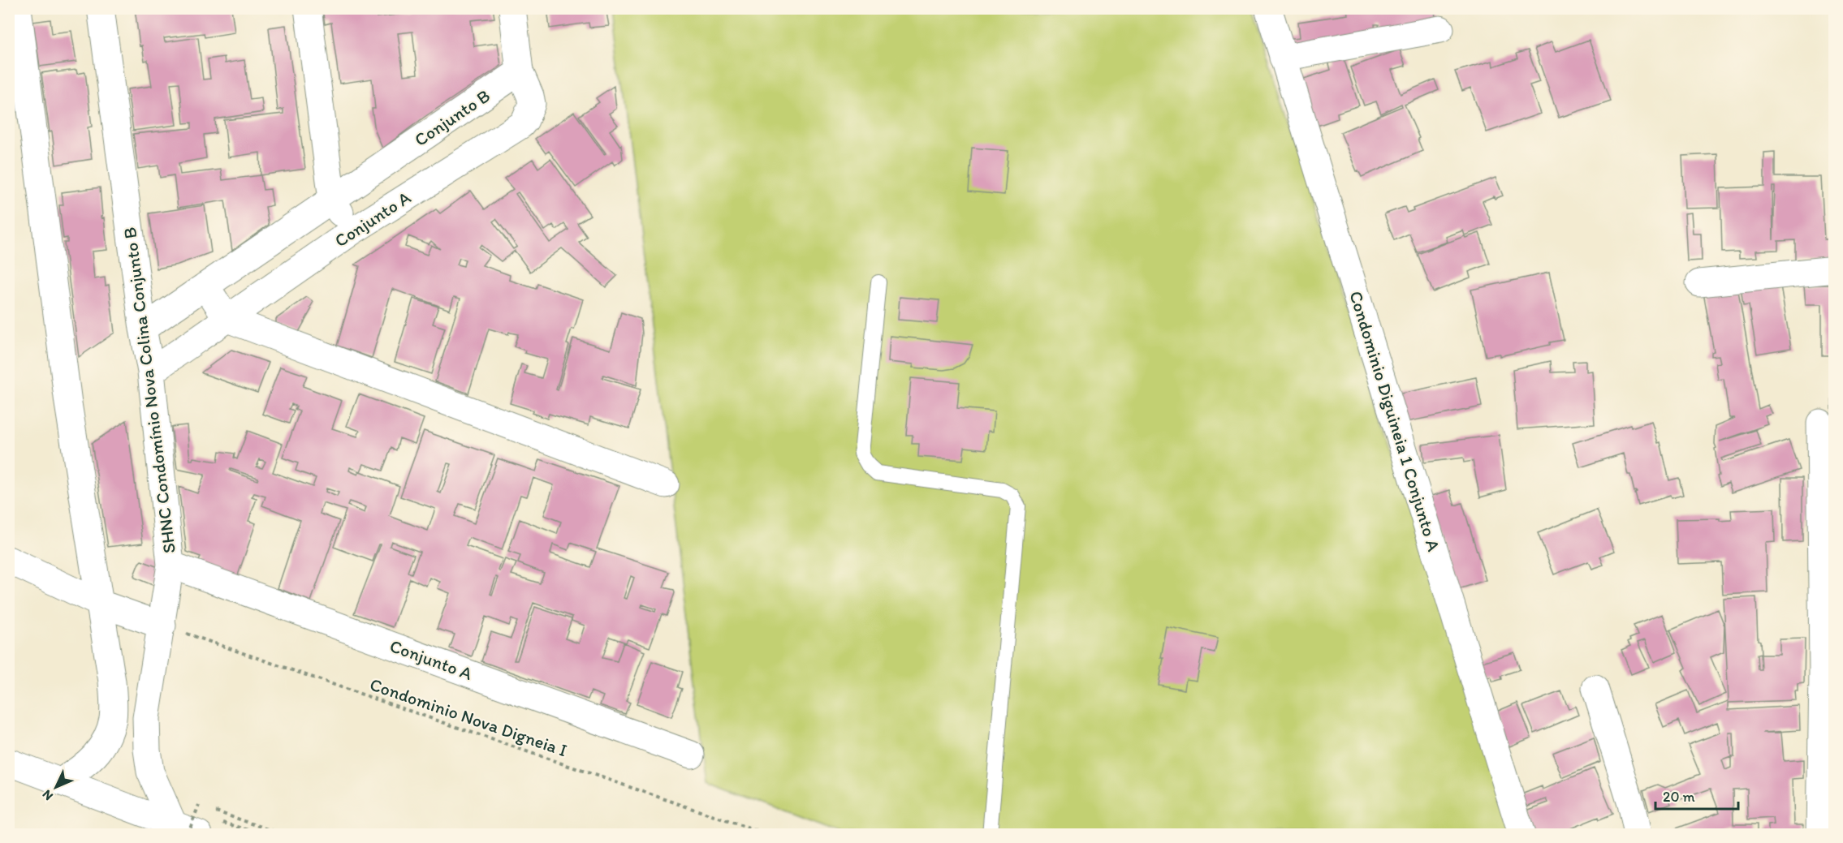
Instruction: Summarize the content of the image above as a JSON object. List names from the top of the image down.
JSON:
{
  "streets": {
    "main road": [
      "Conjunto B",
      "Conjunto A",
      "SHNC Condomínio Nova Colina Conjunto B",
      "Condominio Diguineia 1 Conjunto A"
    ],
    "path": ["Condominio Nova Digneia I"]
  },
  "crossings": [
    ["Conjunto B", "Conjunto A"],
    ["Conjunto B", "SHNC Condomínio Nova Colina Conjunto B"],
    ["Conjunto A", "SHNC Condomínio Nova Colina Conjunto B"],
    ["SHNC Condomínio Nova Colina Conjunto B", "Condominio Nova Digneia I"]
  ],
  "scale_bar": "20 m",
  "north": "bottom left"
}
